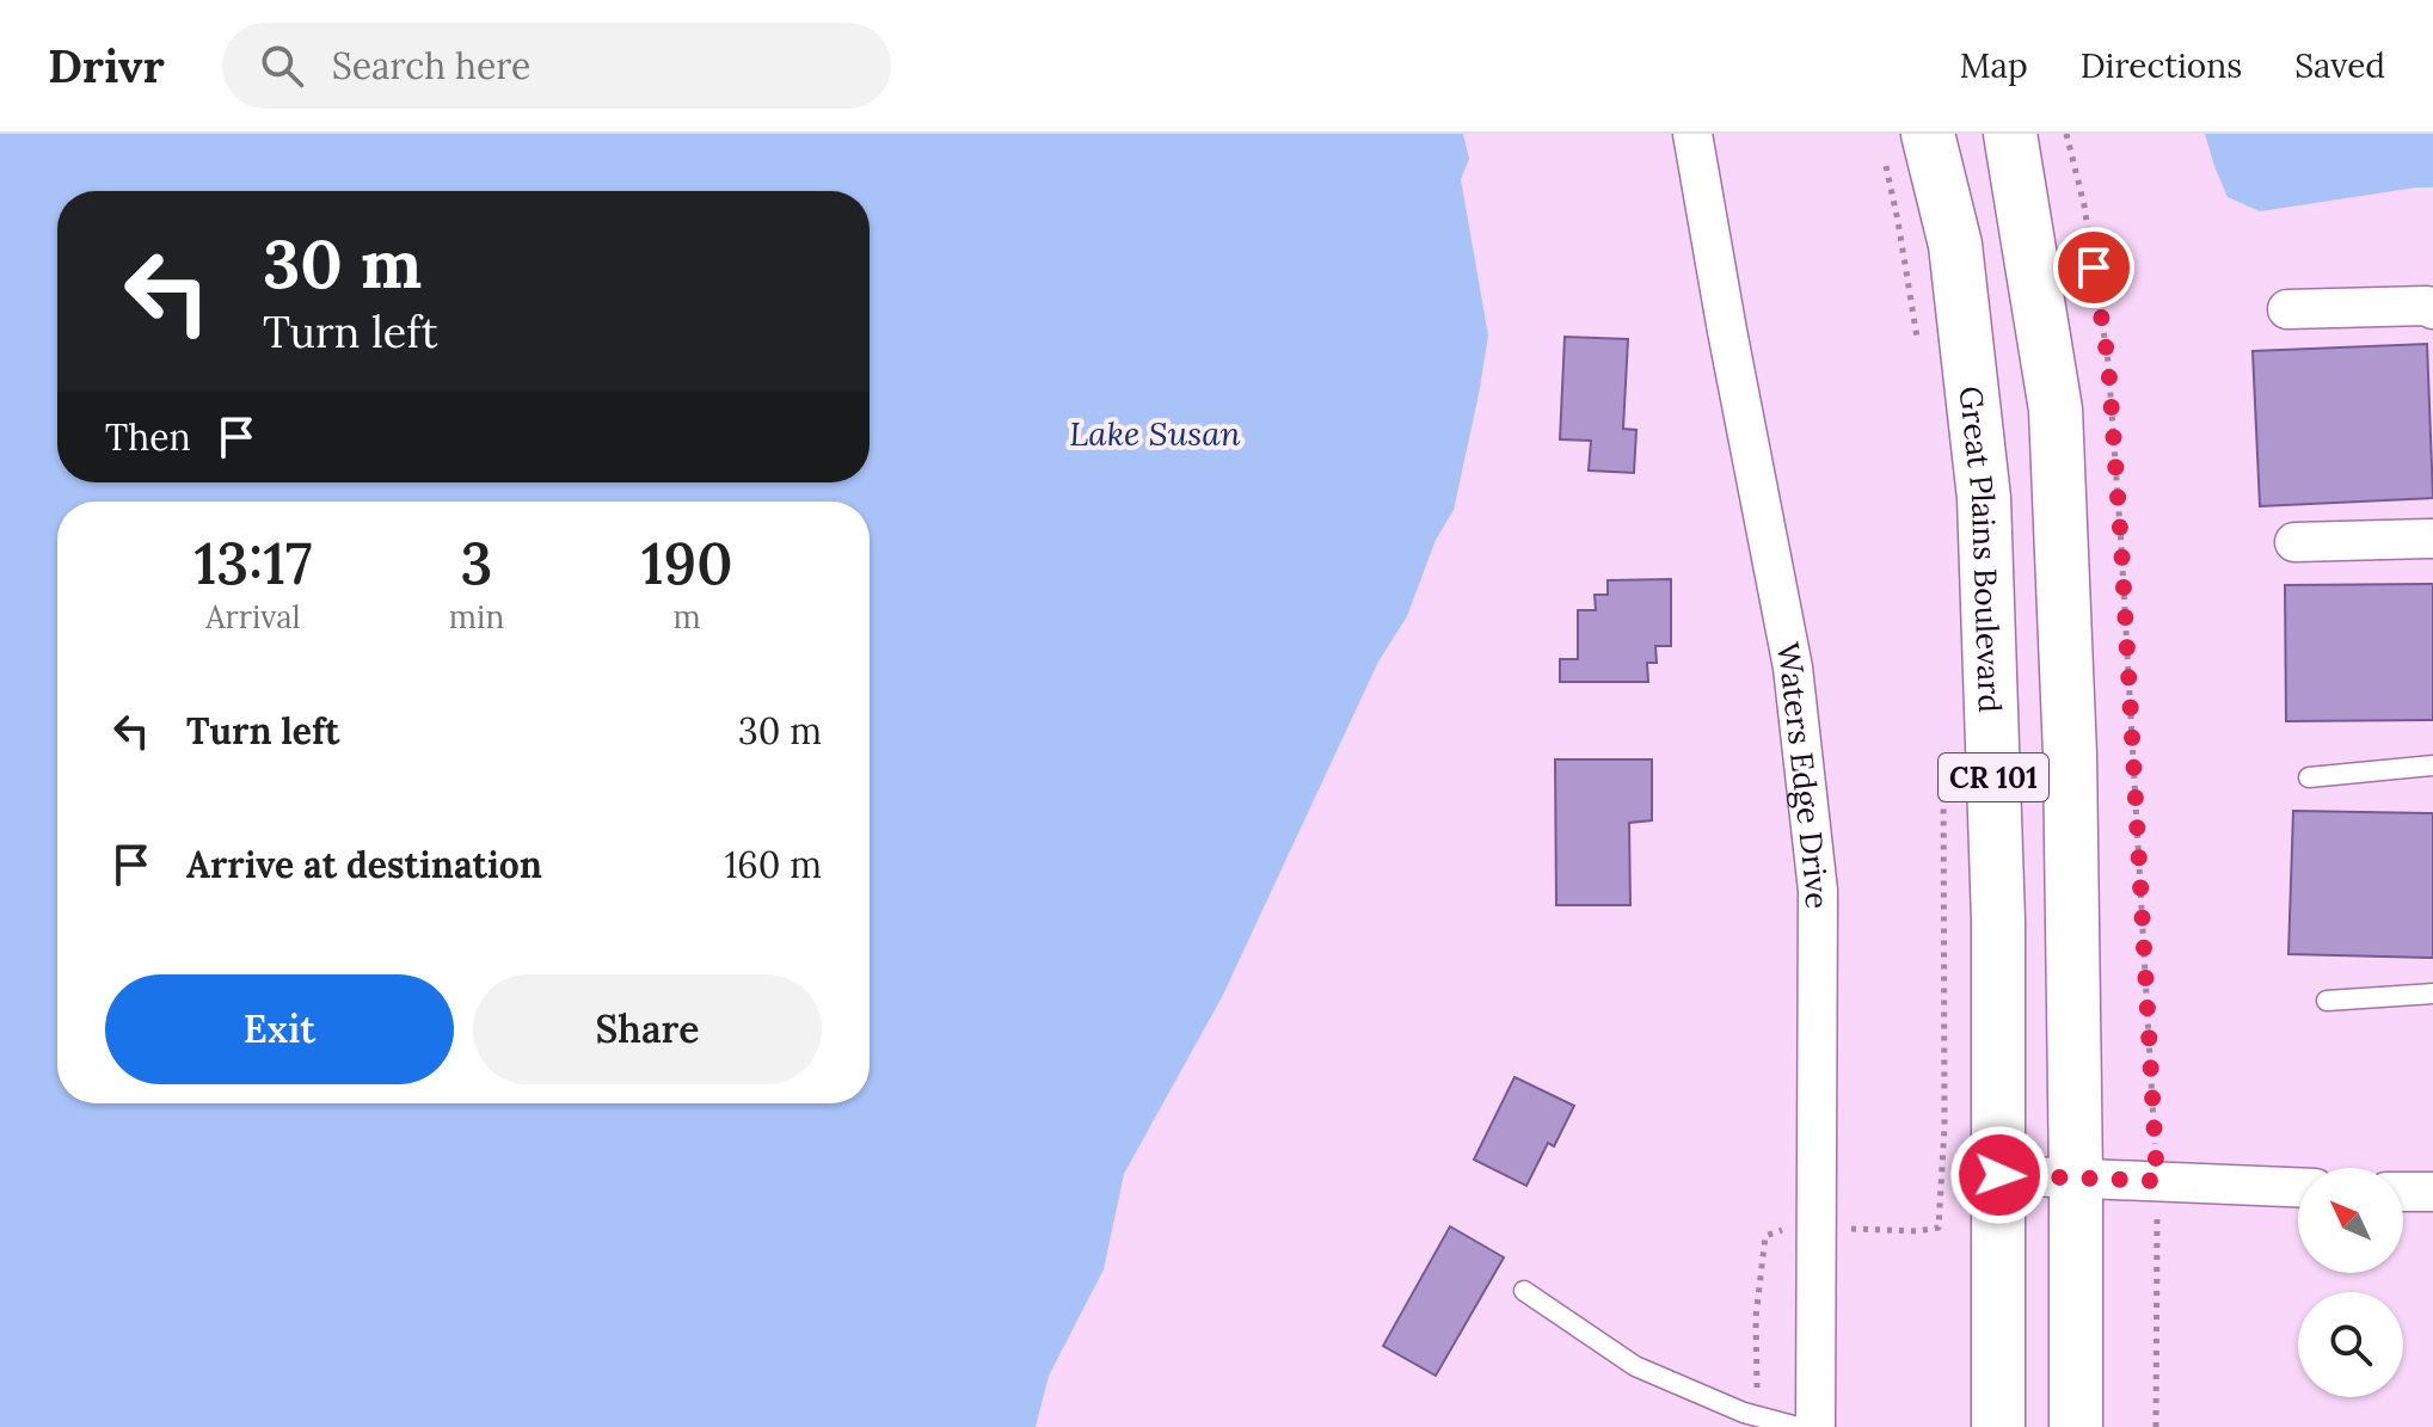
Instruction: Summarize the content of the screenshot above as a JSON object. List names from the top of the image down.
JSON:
{
  "streets": {
    "main road": ["Great Plains Boulevard", "CR 101"],
    "street": ["Waters Edge Drive"]
  },
  "water": ["Lake Susan"],
  "north": "top left",
  "page": {
    "header": "Drivr",
    "search": "Search here",
    "nav": ["Map", "Directions", "Saved"],
    "turn": ["30 m", "Turn left"],
    "then": "Then",
    "eta": [
      "13:17",
      "Arrival",
      "3",
      "min",
      "190",
      "m"
    ],
    "list": [
      {
        "name": "Turn left",
        "value": "30 m"
      },
      {
        "name": "Arrive at destination",
        "value": "160 m"
      }
    ],
    "buttons": ["Exit", "Share"]
  }
}
